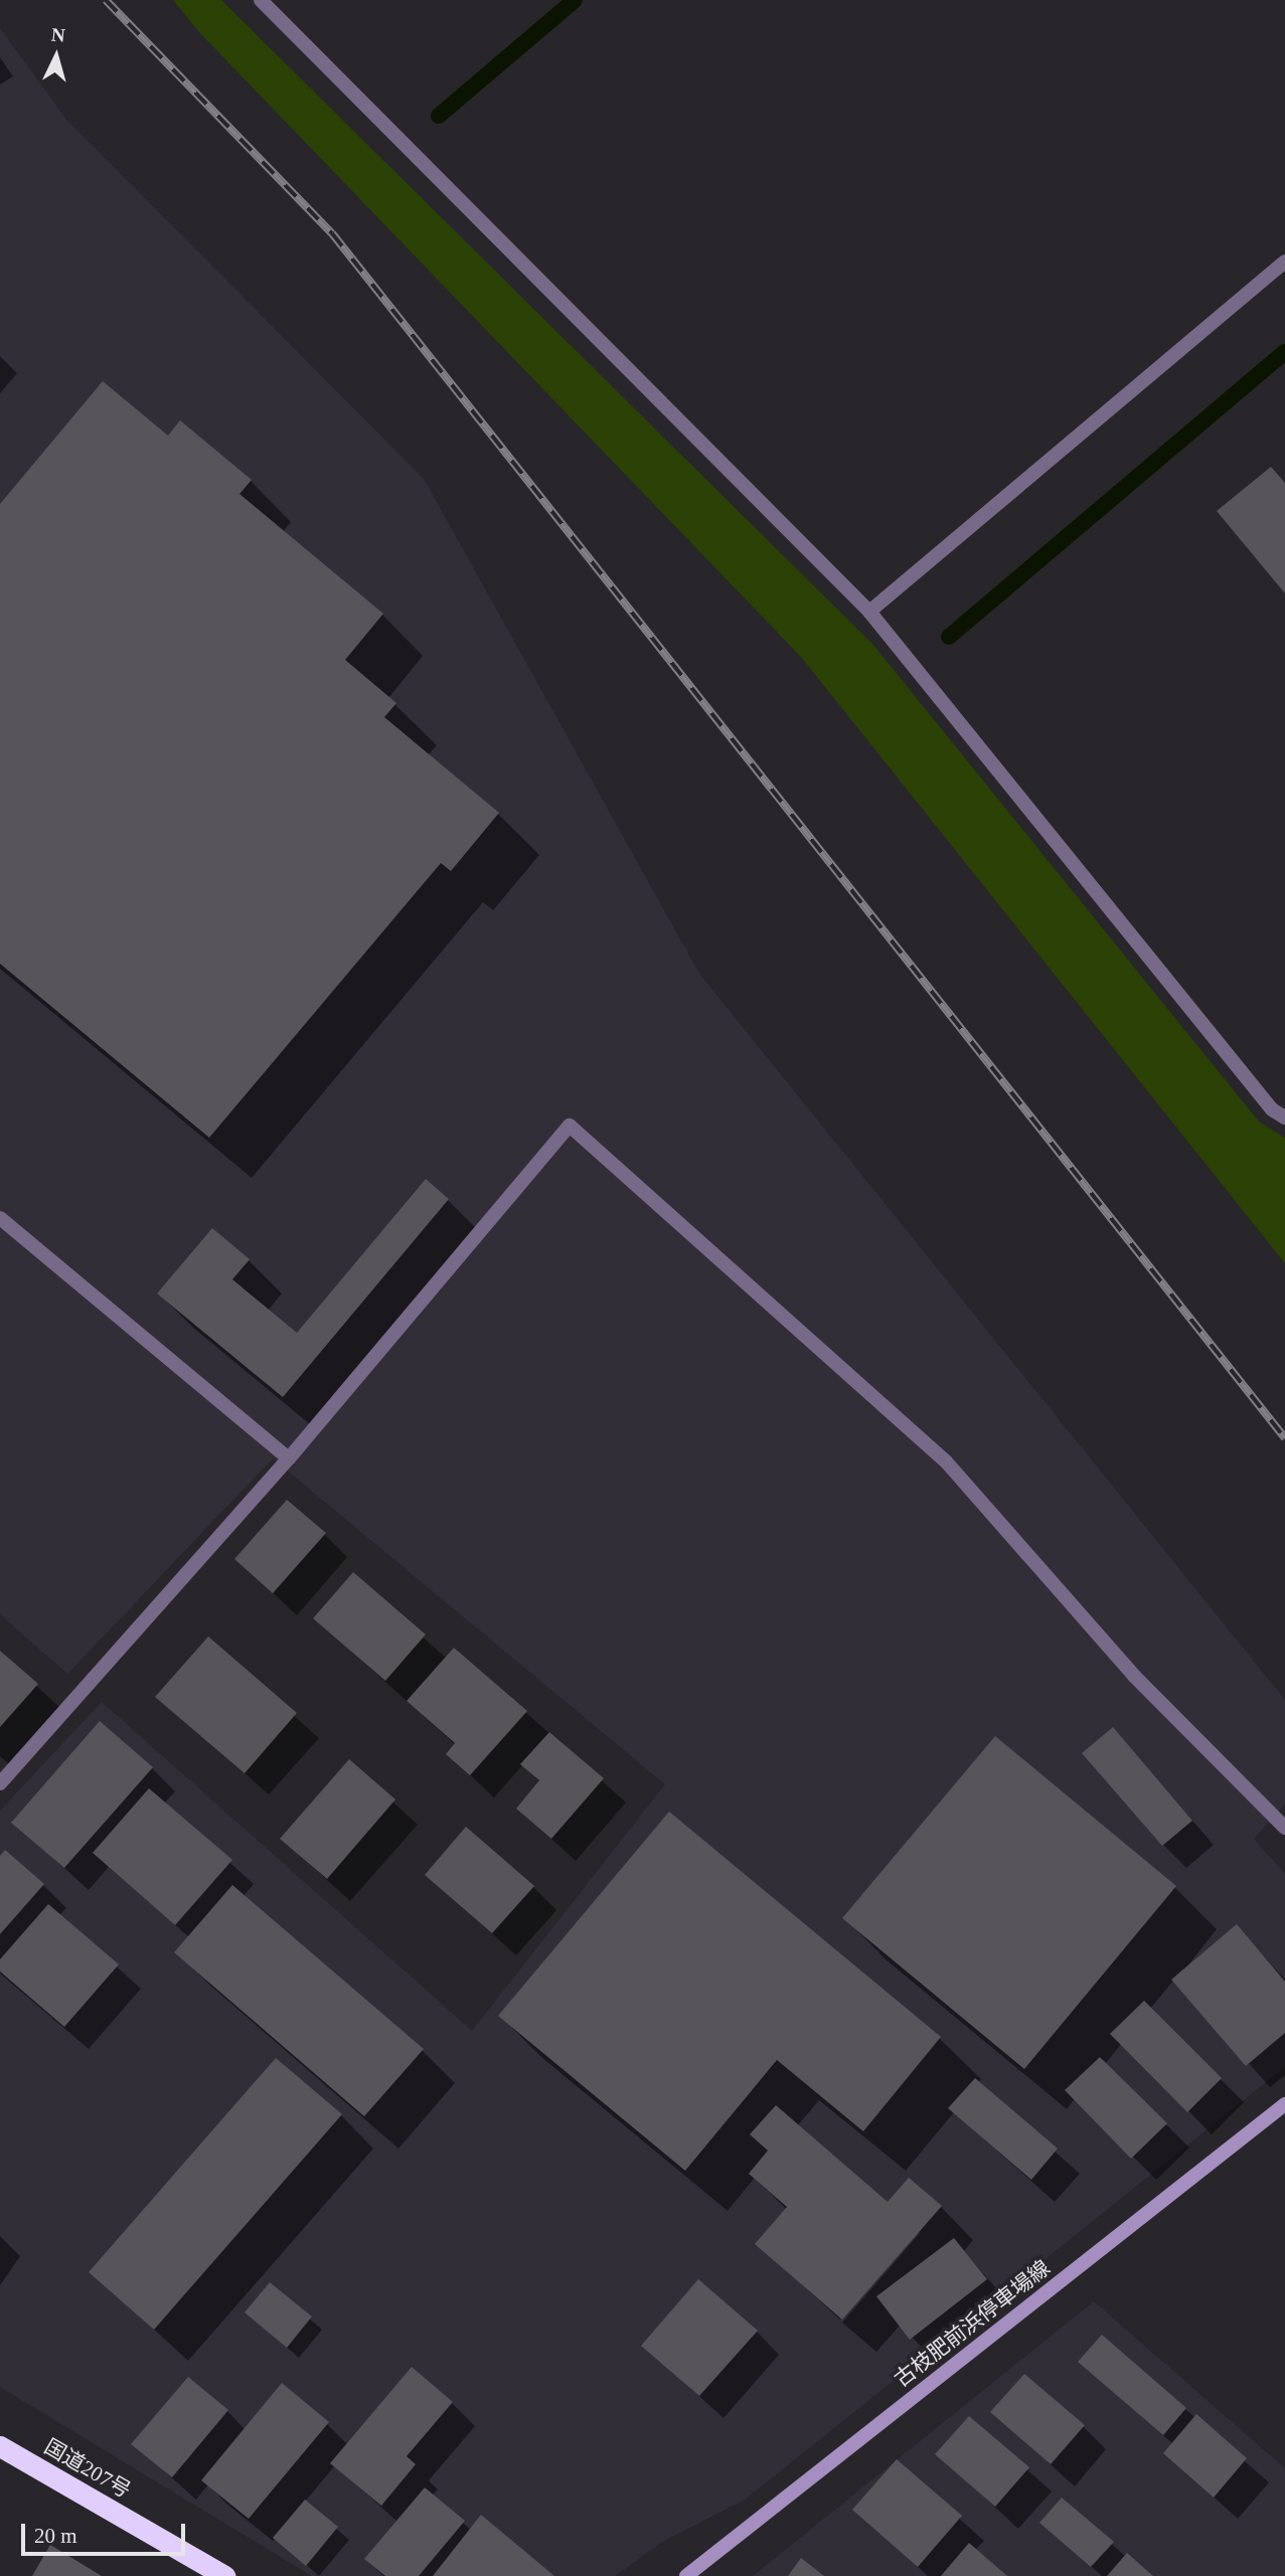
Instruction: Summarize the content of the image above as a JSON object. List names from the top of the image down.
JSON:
{
  "streets": {
    "highway": ["国道207号"],
    "main road": ["古枝肥前浜停車場線"]
  },
  "scale_bar": "20 m",
  "north": "top"
}
